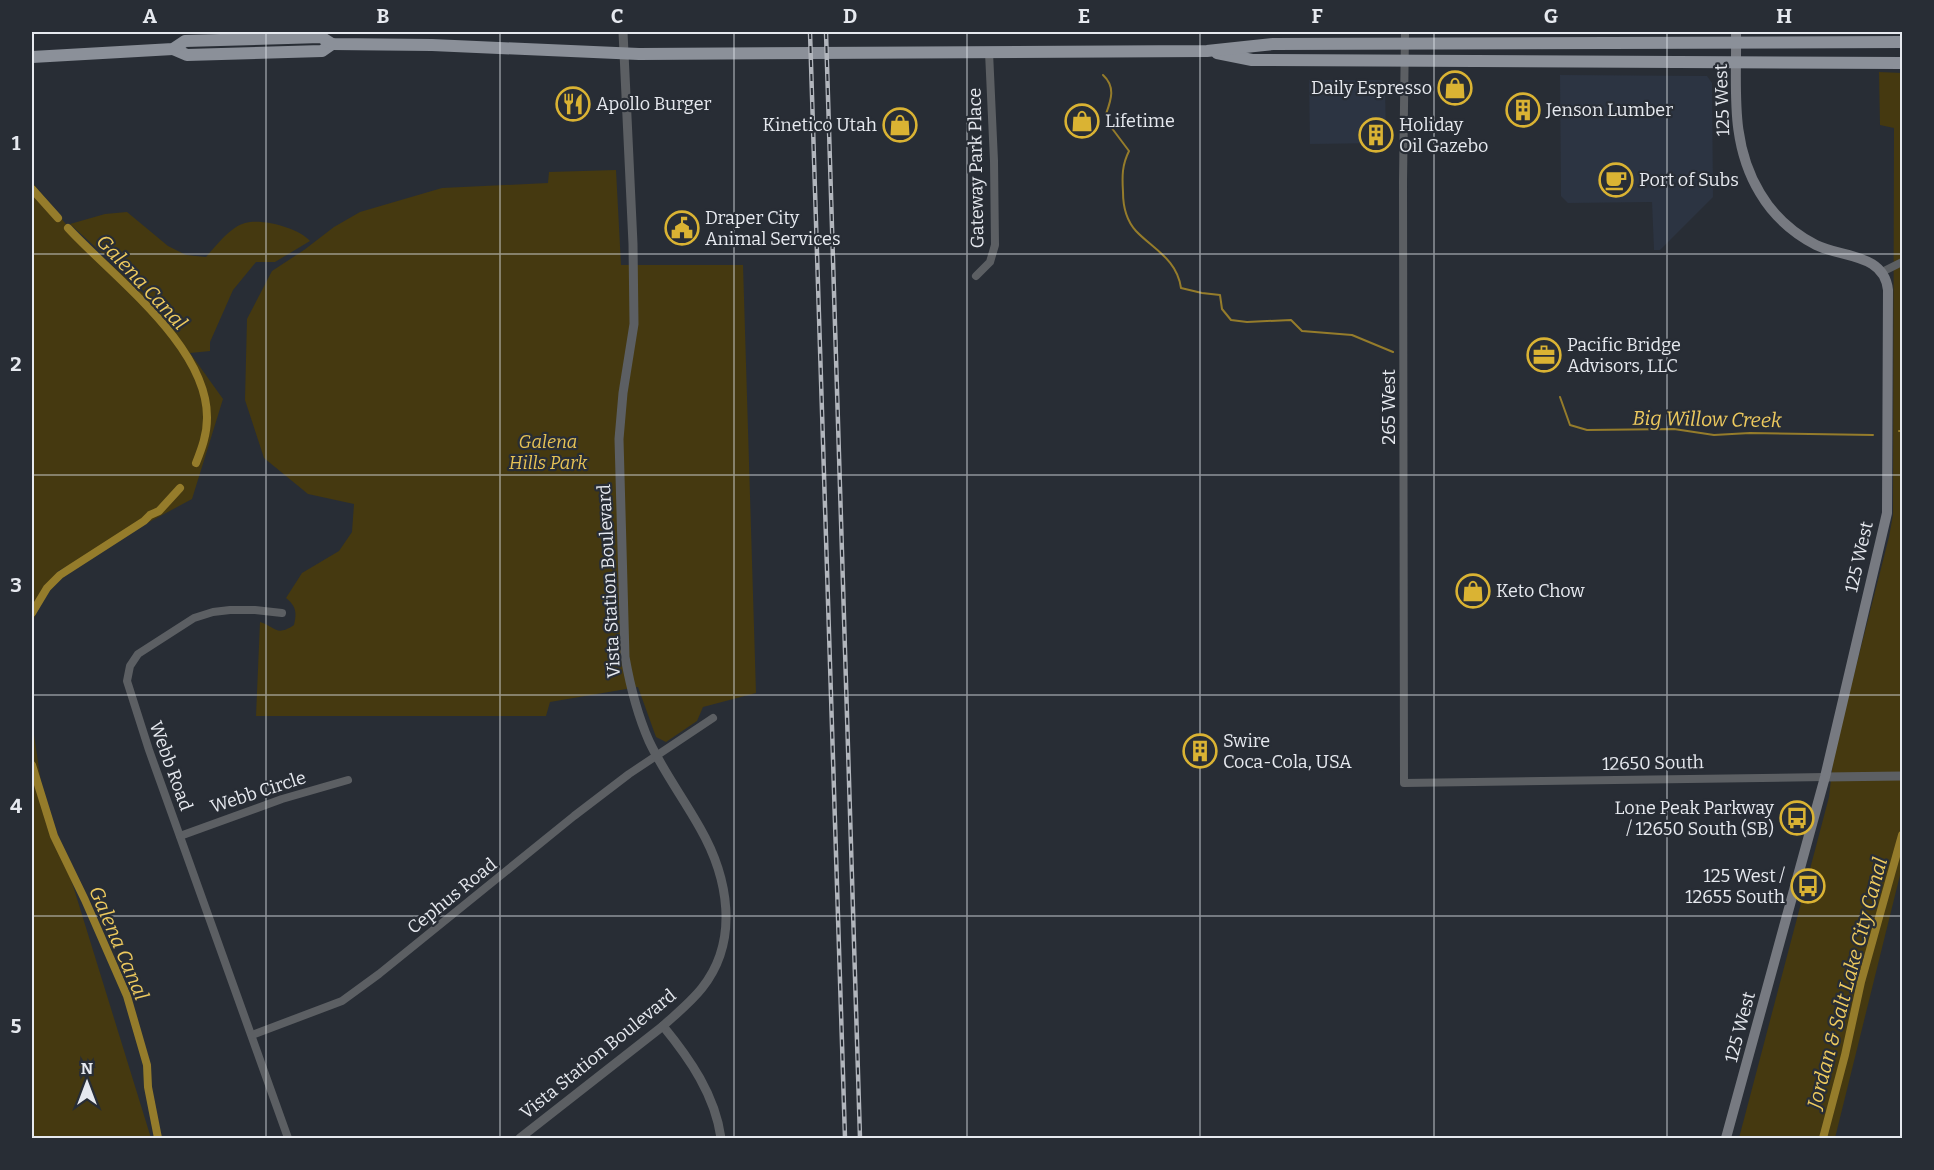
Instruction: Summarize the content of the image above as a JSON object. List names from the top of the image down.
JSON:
{
  "streets": {
    "main road": ["125 West"],
    "street": [
      "Gateway Park Place",
      "265 West",
      "Vista Station Boulevard",
      "12650 South",
      "Webb Road",
      "Webb Circle",
      "Cephus Road"
    ]
  },
  "crossings": [
    ["125 West", "12650 South"],
    ["265 West", "12650 South"],
    ["Vista Station Boulevard", "Cephus Road"],
    ["Webb Road", "Webb Circle"],
    ["Webb Road", "Cephus Road"]
  ],
  "water": ["Galena Canal", "Big Willow Creek", "Jordan & Salt Lake City Canal"],
  "parks": ["Galena Hills Park"],
  "places": {
    "shop": [
      "Daily Espresso",
      "Lifetime",
      "Kinetico Utah",
      "Keto Chow"
    ],
    "restaurant": ["Apollo Burger"],
    "building": ["Jenson Lumber", "Holiday Oil Gazebo", "Swire Coca-Cola, USA"],
    "cafe": ["Port of Subs"],
    "public building": ["Draper City Animal Services"],
    "office": ["Pacific Bridge Advisors, LLC"],
    "bus stop": ["Lone Peak Parkway / 12650 South (SB)", "125 West / 12655 South"]
  },
  "north": "top",
  "grid": {
    "columns": [
      "A",
      "B",
      "C",
      "D",
      "E",
      "F",
      "G",
      "H"
    ],
    "rows": [
      "1",
      "2",
      "3",
      "4",
      "5"
    ]
  }
}
